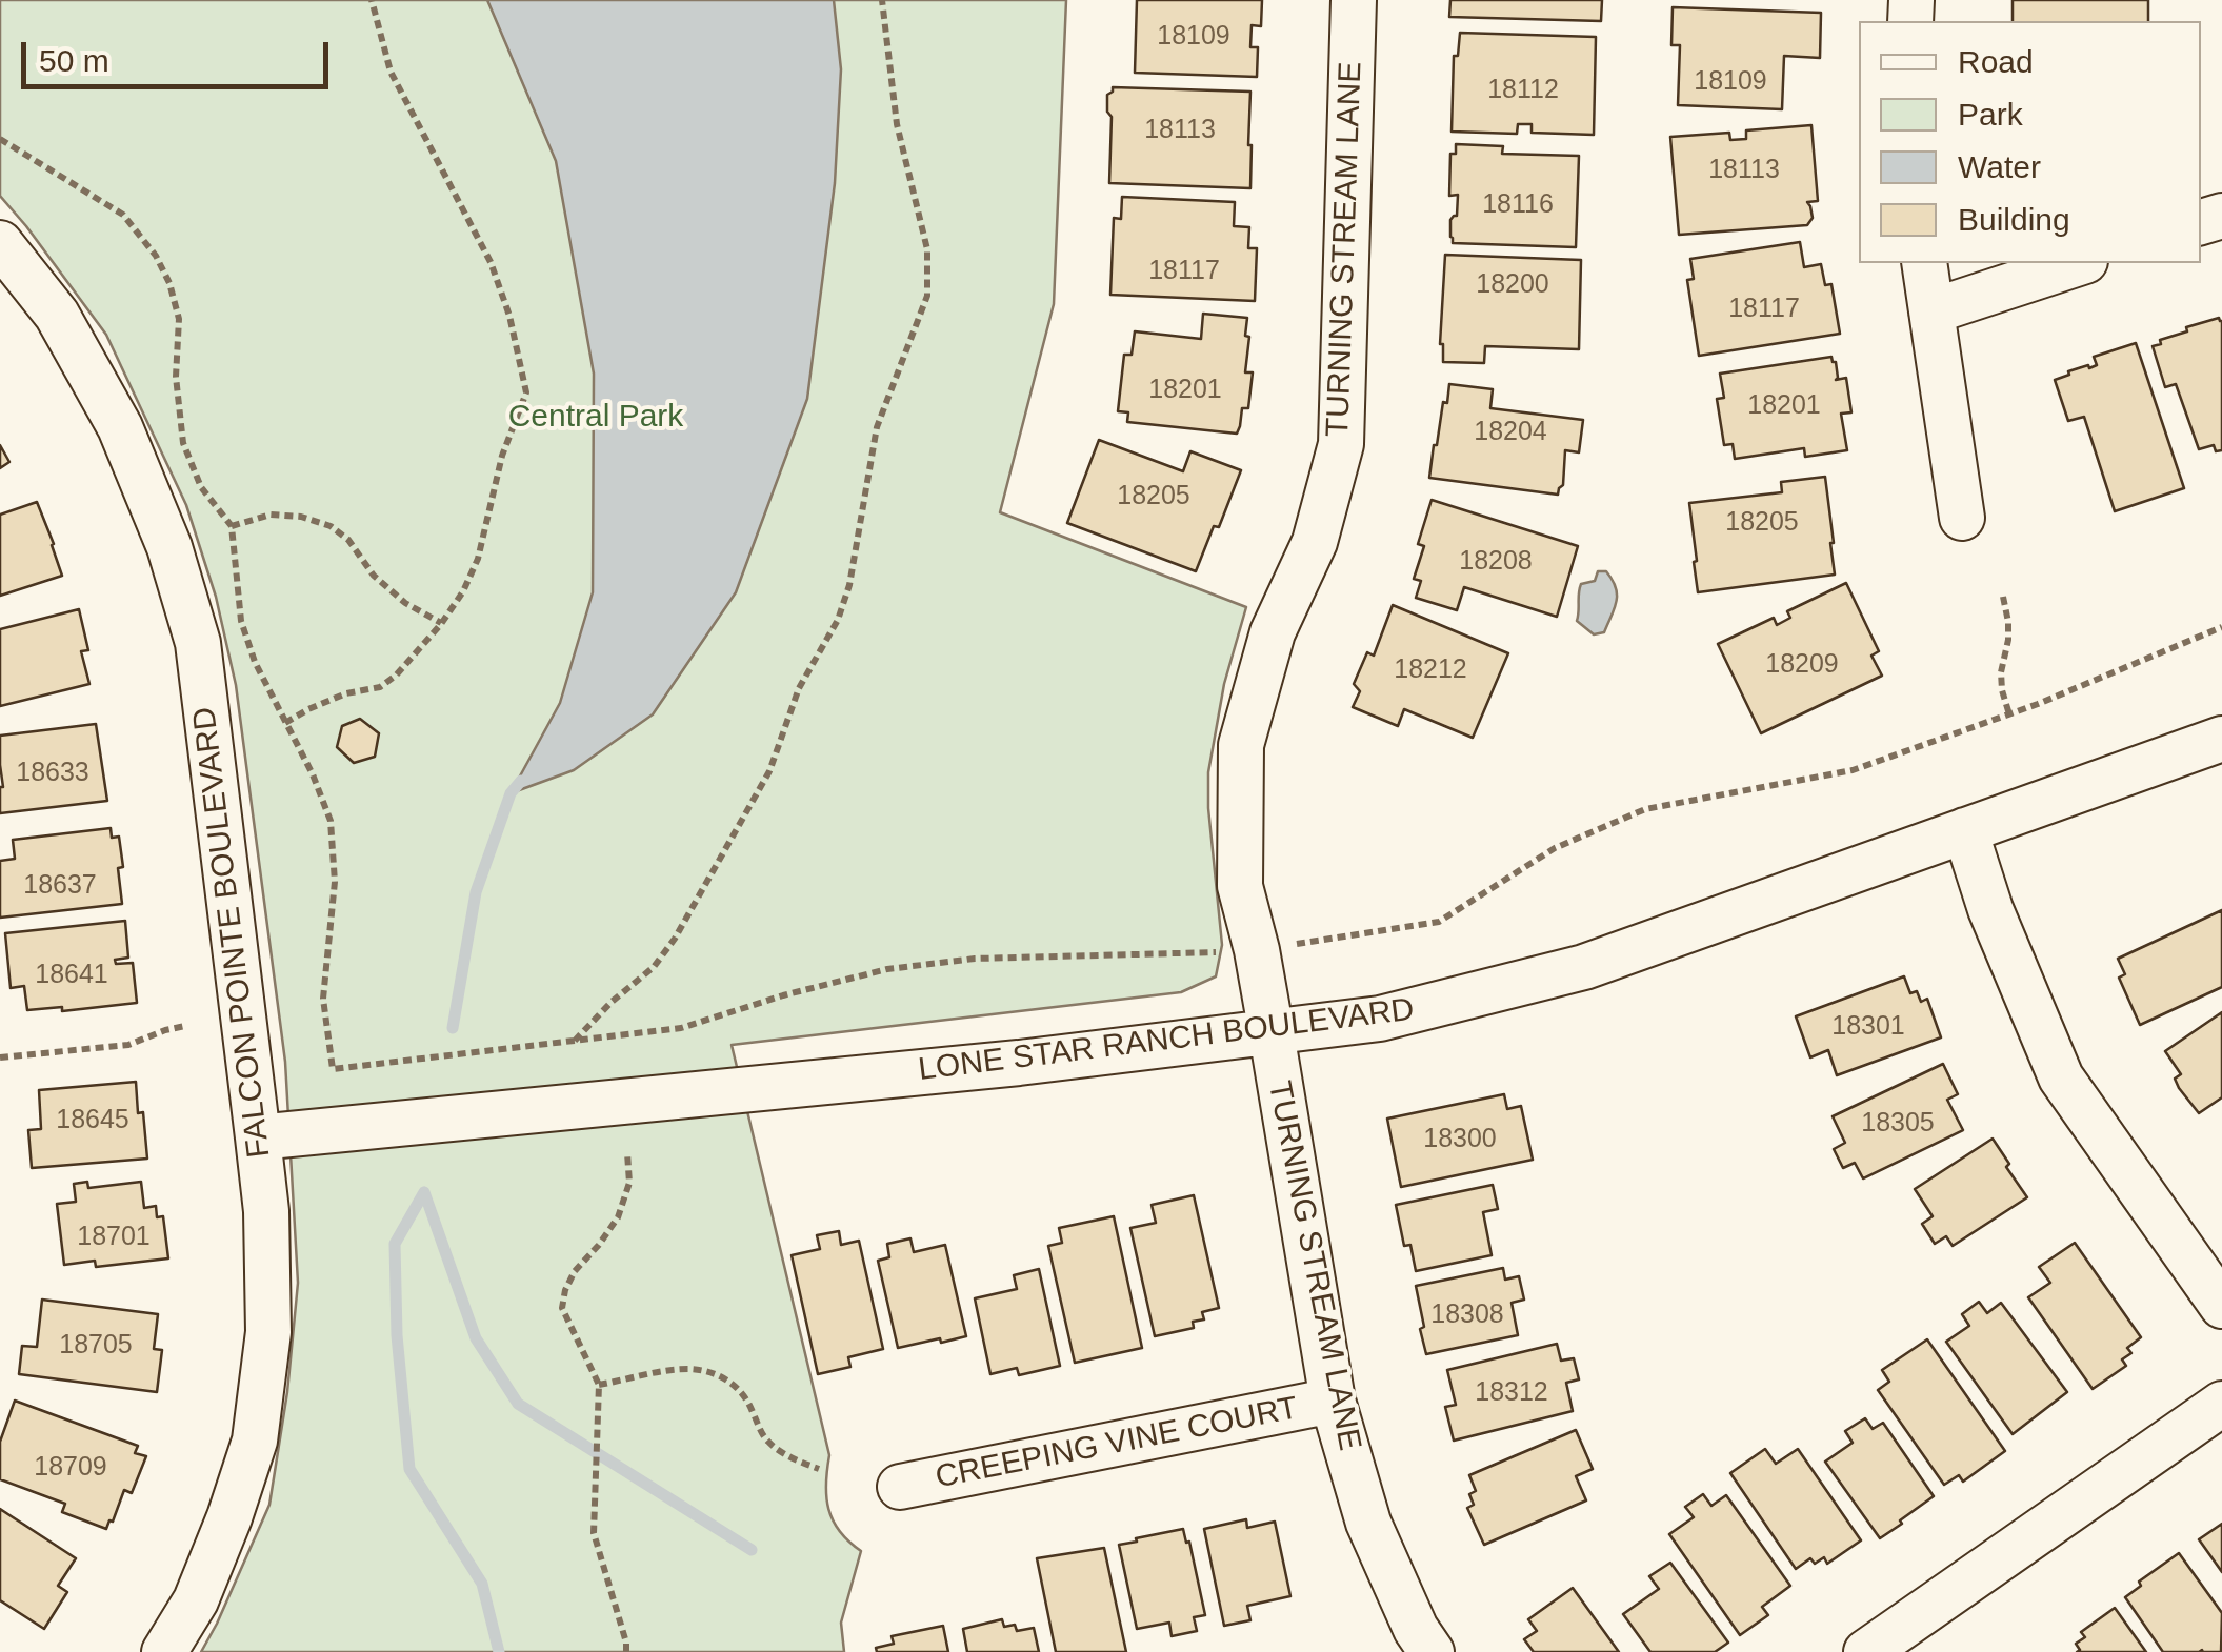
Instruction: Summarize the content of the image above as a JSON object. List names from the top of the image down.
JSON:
{
  "streets": {
    "street": [
      "TURNING STREAM LANE",
      "FALCON POINTE BOULEVARD",
      "LONE STAR RANCH BOULEVARD",
      "CREEPING VINE COURT"
    ]
  },
  "crossings": [
    ["TURNING STREAM LANE", "LONE STAR RANCH BOULEVARD"],
    ["TURNING STREAM LANE", "CREEPING VINE COURT"],
    ["FALCON POINTE BOULEVARD", "LONE STAR RANCH BOULEVARD"]
  ],
  "parks": ["Central Park"],
  "house_numbers": [
    "18109",
    "18109",
    "18112",
    "18113",
    "18113",
    "18116",
    "18117",
    "18200",
    "18117",
    "18201",
    "18201",
    "18204",
    "18205",
    "18205",
    "18208",
    "18209",
    "18212",
    "18633",
    "18637",
    "18641",
    "18301",
    "18645",
    "18305",
    "18300",
    "18701",
    "18308",
    "18705",
    "18312",
    "18709"
  ],
  "legend": [
    "Road",
    "Park",
    "Water",
    "Building"
  ],
  "scale_bar": "50 m"
}
